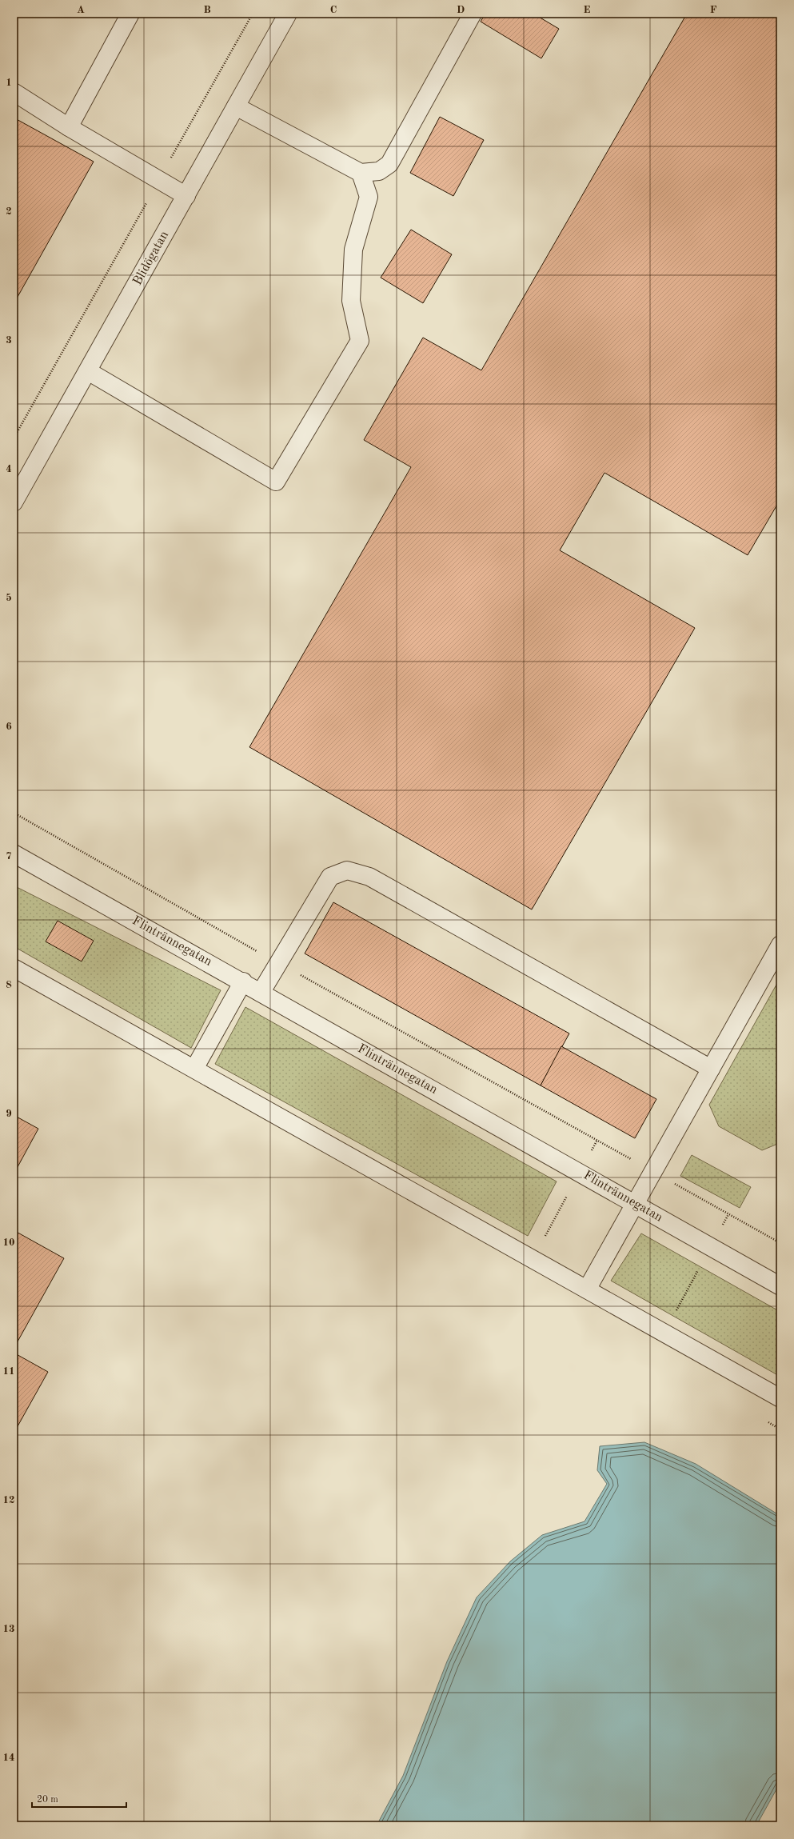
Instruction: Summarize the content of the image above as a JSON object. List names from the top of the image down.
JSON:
{
  "streets": {
    "street": ["Blidögatan", "Flintrännegatan"]
  },
  "scale_bar": "20 m",
  "grid": {
    "columns": [
      "A",
      "B",
      "C",
      "D",
      "E",
      "F"
    ],
    "rows": [
      "1",
      "2",
      "3",
      "4",
      "5",
      "6",
      "7",
      "8",
      "9",
      "10",
      "11",
      "12",
      "13",
      "14"
    ]
  }
}
